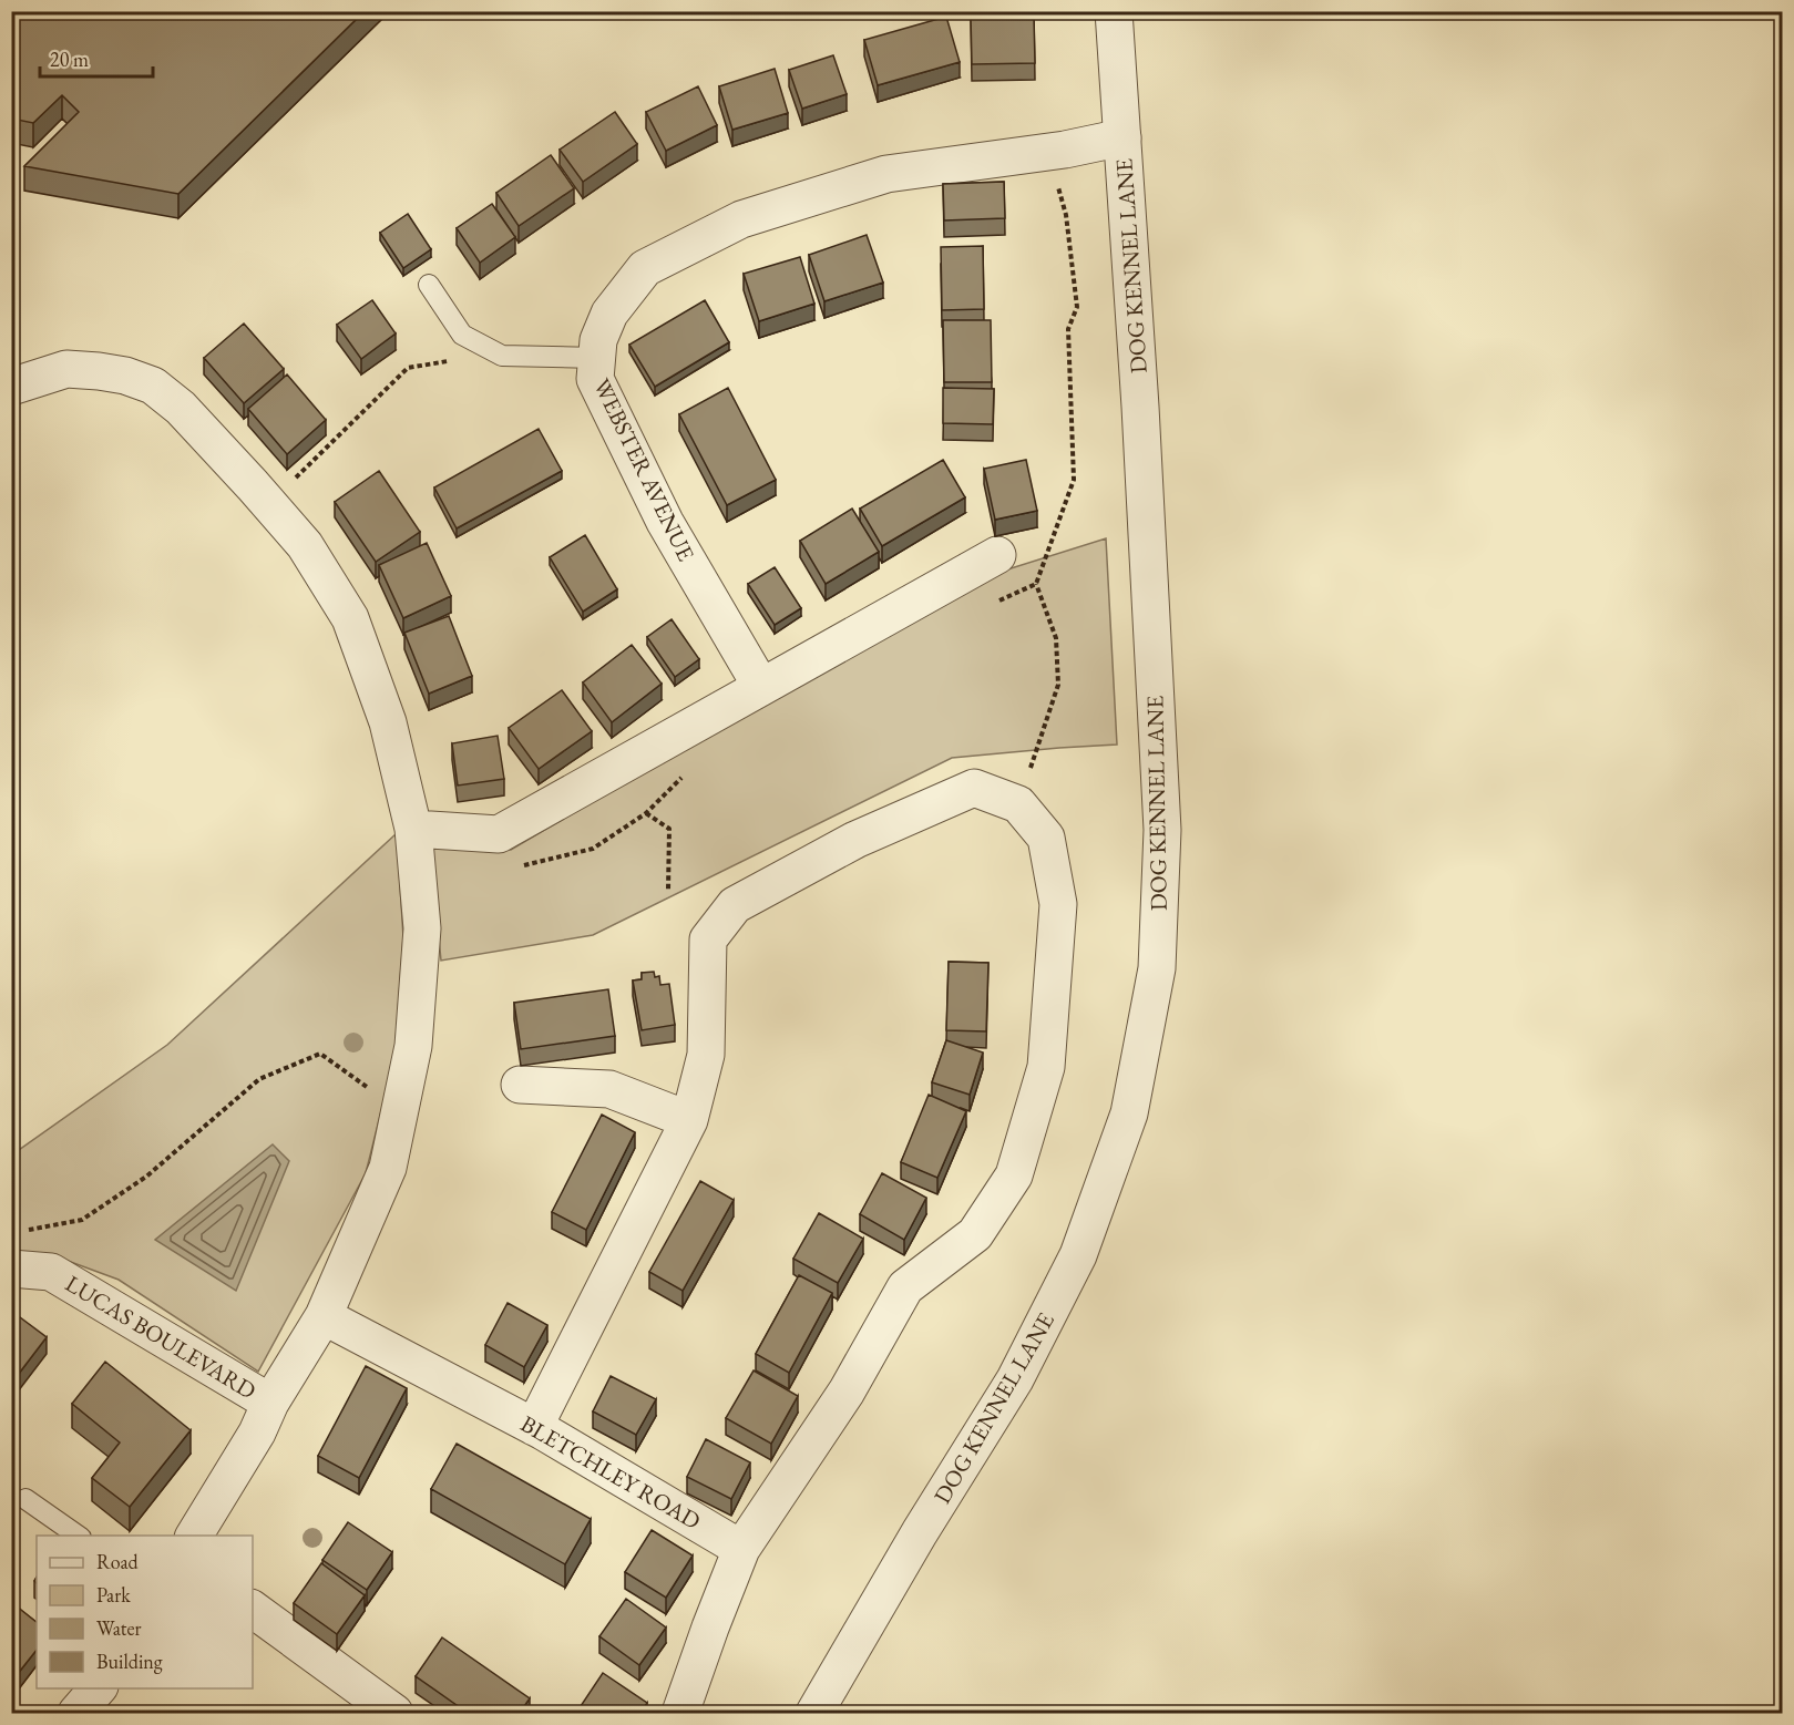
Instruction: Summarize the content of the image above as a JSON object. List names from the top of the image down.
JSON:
{
  "streets": {
    "street": [
      "DOG KENNEL LANE",
      "WEBSTER AVENUE",
      "LUCAS BOULEVARD",
      "BLETCHLEY ROAD"
    ]
  },
  "crossings": [
    ["DOG KENNEL LANE", "WEBSTER AVENUE"]
  ],
  "legend": [
    "Road",
    "Park",
    "Water",
    "Building"
  ],
  "scale_bar": "20 m"
}
